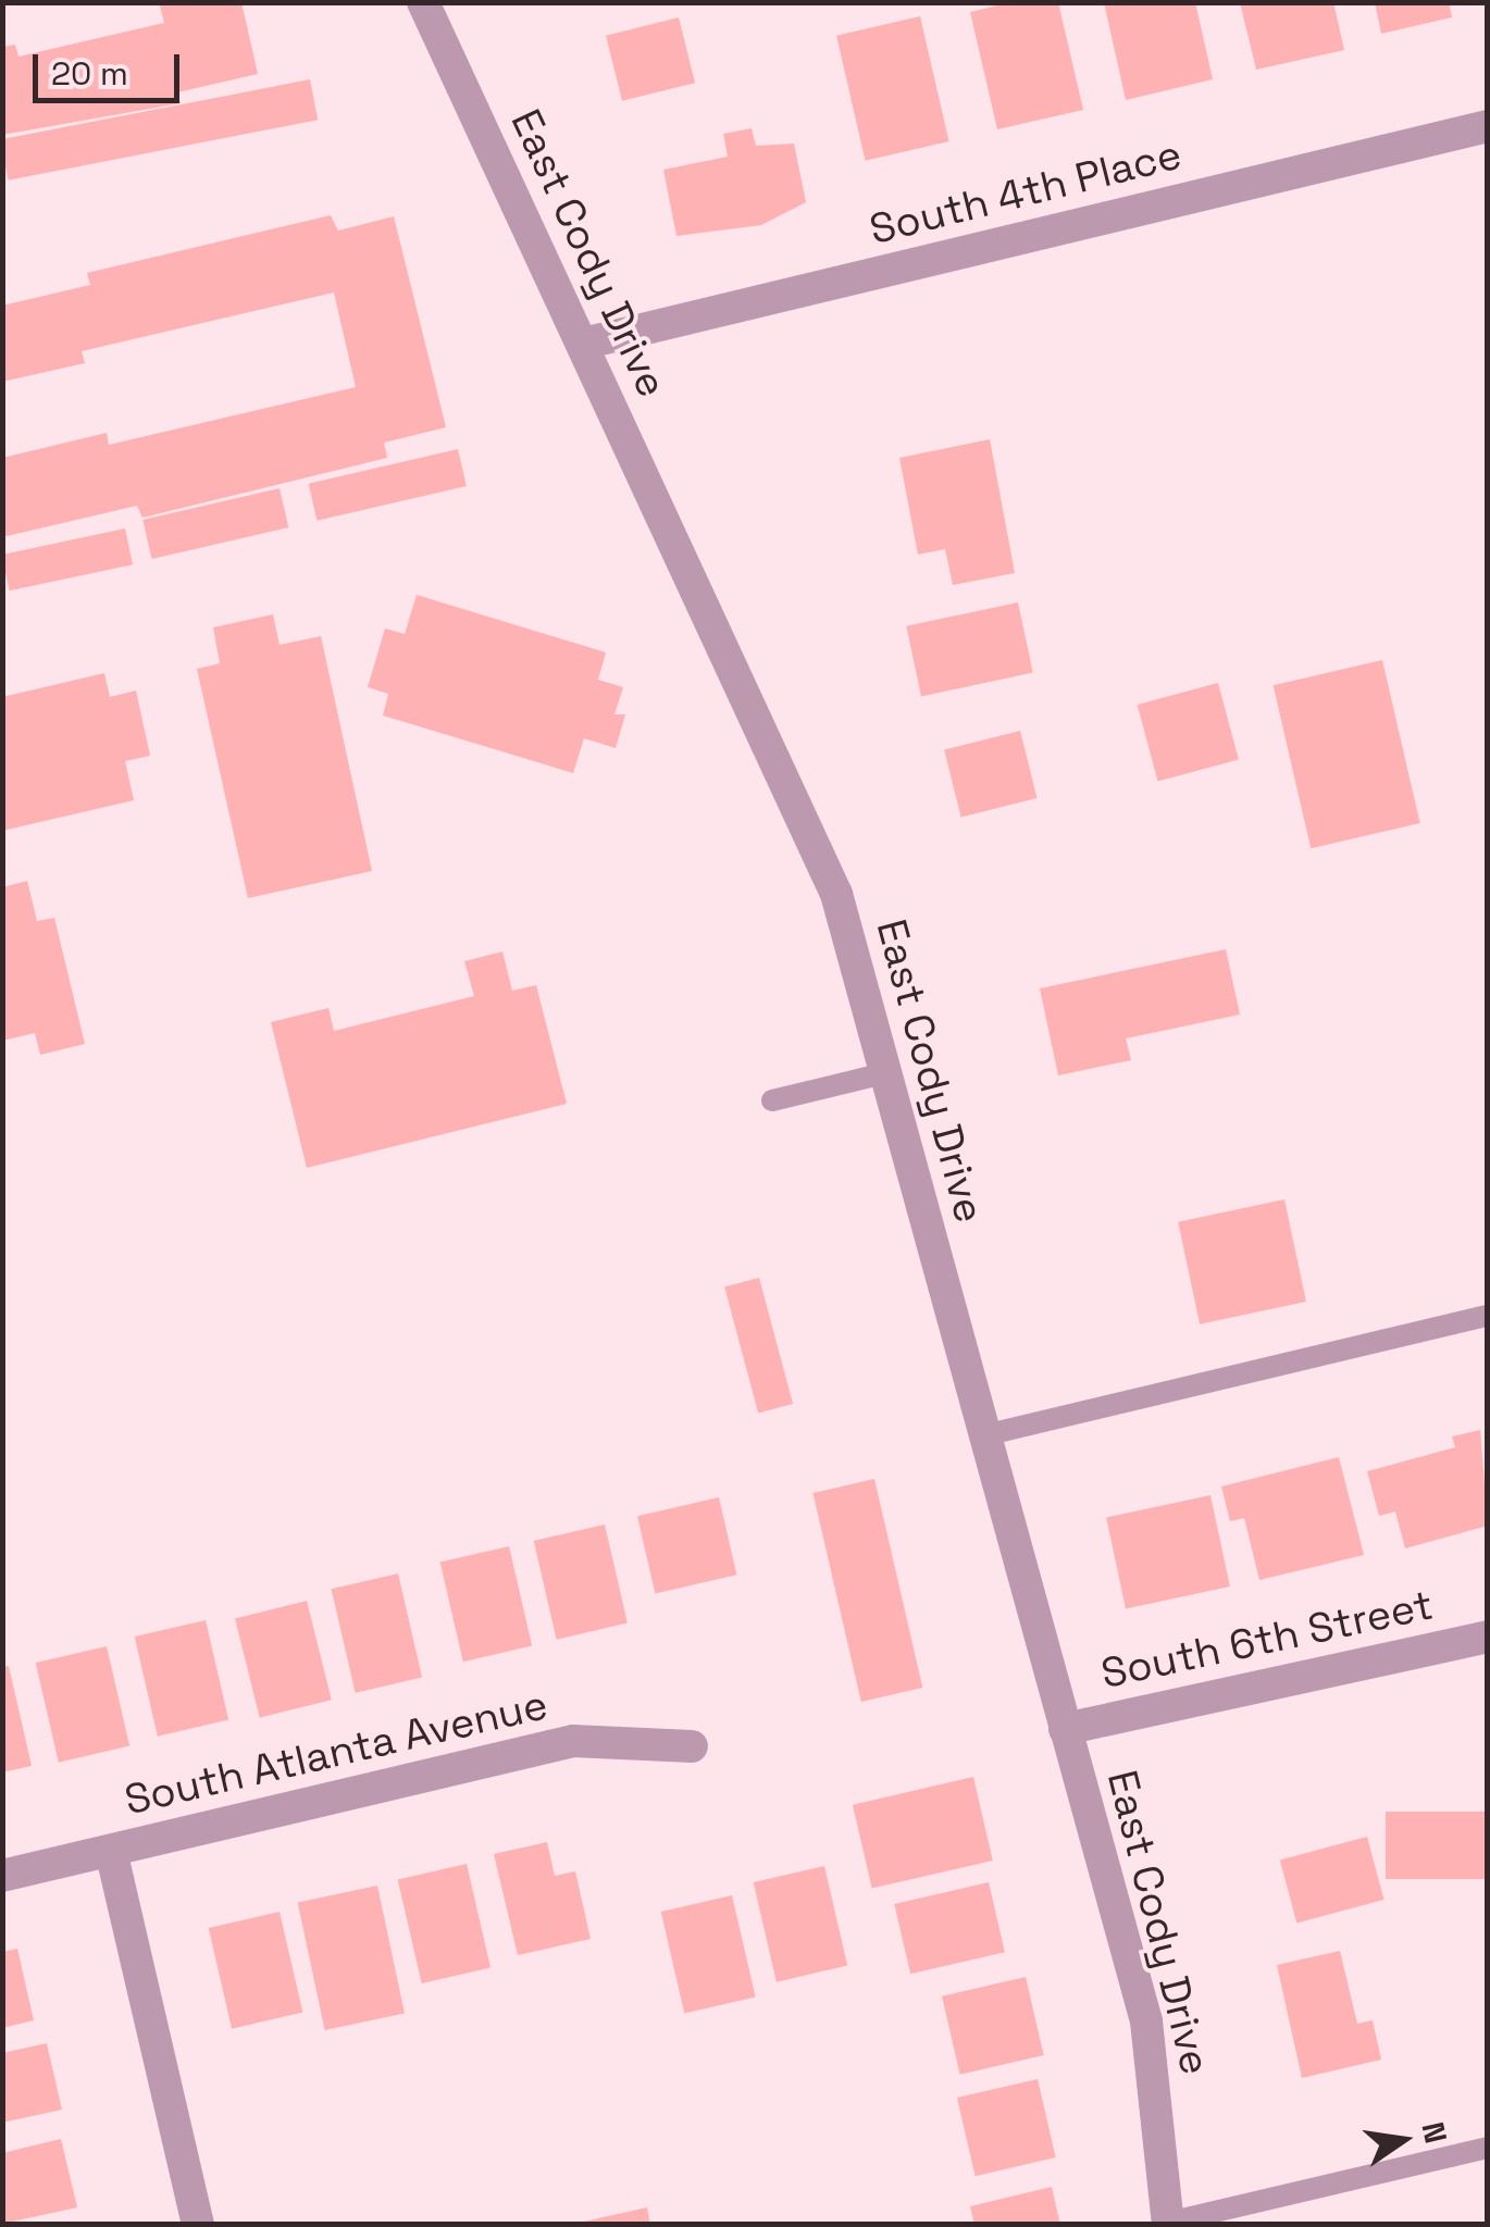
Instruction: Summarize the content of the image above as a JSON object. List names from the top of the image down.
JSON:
{
  "streets": {
    "street": [
      "South 4th Place",
      "East Cody Drive",
      "South 6th Street",
      "South Atlanta Avenue"
    ]
  },
  "crossings": [
    ["South 4th Place", "East Cody Drive"],
    ["East Cody Drive", "South 6th Street"]
  ],
  "scale_bar": "20 m",
  "north": "right"
}
